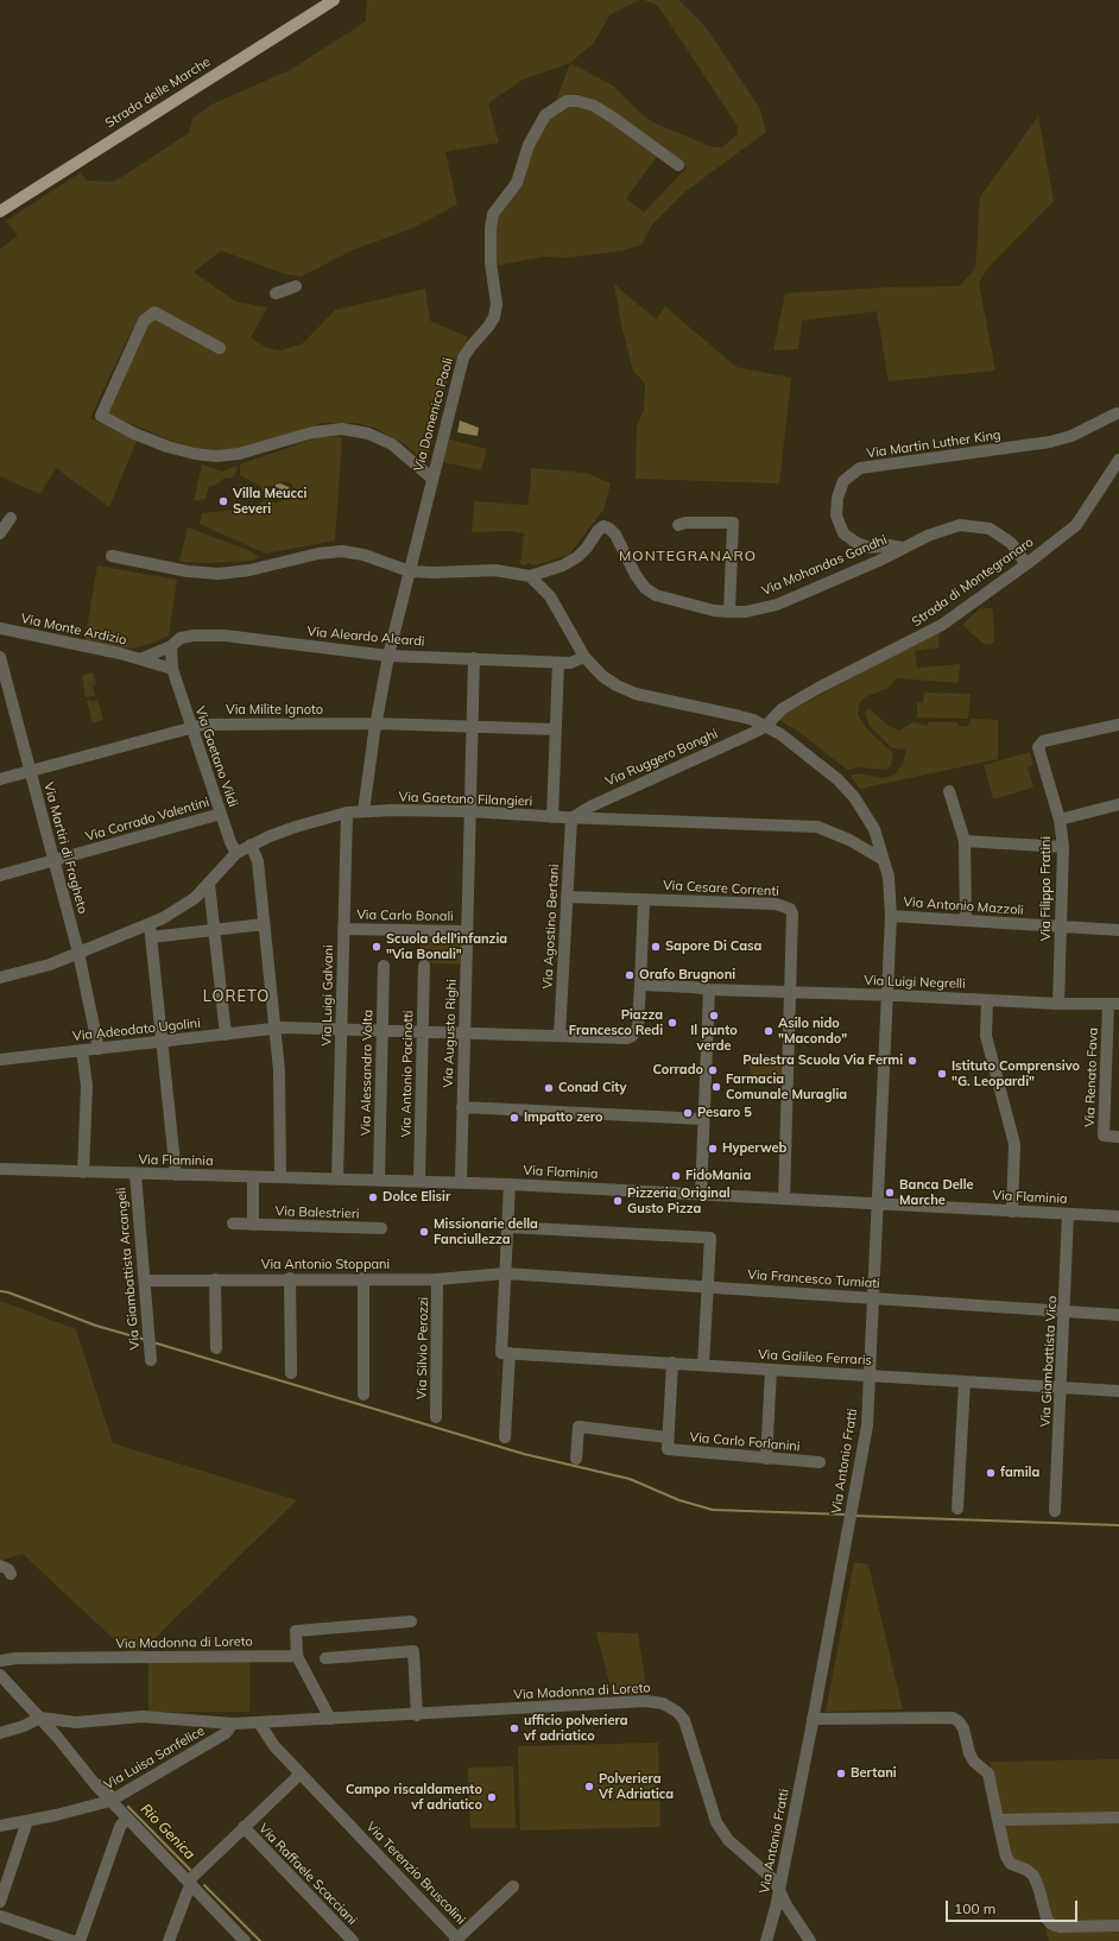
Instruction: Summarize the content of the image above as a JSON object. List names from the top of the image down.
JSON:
{
  "streets": {
    "main road": ["Strada delle Marche"],
    "street": [
      "Via Domenico Paoli",
      "Via Martin Luther King",
      "Via Mohandas Gandhi",
      "Strada di Montegranaro",
      "Via Monte Ardizio",
      "Via Aleardo Aleardi",
      "Via Milite Ignoto",
      "Via Gaetano Vildi",
      "Via Ruggero Bonghi",
      "Via Gaetano Filangieri",
      "Via Corrado Valentini",
      "Via Martiri di Fragheto",
      "Via Cesare Correnti",
      "Via Filippo Fratini",
      "Via Antonio Mazzoli",
      "Via Carlo Bonali",
      "Via Agostino Bertani",
      "Via Luigi Negrelli",
      "Via Luigi Galvani",
      "Via Adeodato Ugolini",
      "Via Augusto Righi",
      "Via Alessandro Volta",
      "Via Antonio Pacinotti",
      "Via Renato Fava",
      "Via Flaminia",
      "Via Balestrieri",
      "Via Antonio Stoppani",
      "Via Giambattista Arcangeli",
      "Via Francesco Tumiati",
      "Via Silvio Perozzi",
      "Via Galileo Ferraris",
      "Via Giambattista Vico",
      "Via Carlo Forlanini",
      "Via Antonio Fratti",
      "Via Madonna di Loreto",
      "Via Luisa Sanfelice",
      "Via Terenzio Bruscolini",
      "Via Raffaele Scacciani"
    ]
  },
  "crossings": [
    ["Via Domenico Paoli", "Via Aleardo Aleardi"],
    ["Via Domenico Paoli", "Via Milite Ignoto"],
    ["Via Domenico Paoli", "Via Gaetano Filangieri"],
    ["Via Martin Luther King", "Via Mohandas Gandhi"],
    ["Via Martin Luther King", "Strada di Montegranaro"],
    ["Strada di Montegranaro", "Via Ruggero Bonghi"],
    ["Strada di Montegranaro", "Via Antonio Fratti"],
    ["Via Monte Ardizio", "Via Gaetano Vildi"],
    ["Via Aleardo Aleardi", "Via Augusto Righi"],
    ["Via Aleardo Aleardi", "Via Antonio Fratti"],
    ["Via Milite Ignoto", "Via Gaetano Vildi"],
    ["Via Milite Ignoto", "Via Martiri di Fragheto"],
    ["Via Milite Ignoto", "Via Augusto Righi"],
    ["Via Gaetano Vildi", "Via Gaetano Filangieri"],
    ["Via Gaetano Vildi", "Via Corrado Valentini"],
    ["Via Ruggero Bonghi", "Via Gaetano Filangieri"],
    ["Via Ruggero Bonghi", "Via Agostino Bertani"],
    ["Via Ruggero Bonghi", "Via Antonio Fratti"],
    ["Via Gaetano Filangieri", "Via Martiri di Fragheto"],
    ["Via Gaetano Filangieri", "Via Agostino Bertani"],
    ["Via Gaetano Filangieri", "Via Luigi Galvani"],
    ["Via Gaetano Filangieri", "Via Augusto Righi"],
    ["Via Gaetano Filangieri", "Via Antonio Fratti"],
    ["Via Corrado Valentini", "Via Martiri di Fragheto"],
    ["Via Martiri di Fragheto", "Via Adeodato Ugolini"],
    ["Via Cesare Correnti", "Via Agostino Bertani"],
    ["Via Cesare Correnti", "Via Luigi Negrelli"],
    ["Via Filippo Fratini", "Via Antonio Mazzoli"],
    ["Via Filippo Fratini", "Via Luigi Negrelli"],
    ["Via Antonio Mazzoli", "Via Antonio Fratti"],
    ["Via Carlo Bonali", "Via Luigi Galvani"],
    ["Via Carlo Bonali", "Via Augusto Righi"],
    ["Via Agostino Bertani", "Via Adeodato Ugolini"],
    ["Via Luigi Negrelli", "Via Renato Fava"],
    ["Via Luigi Negrelli", "Via Antonio Fratti"],
    ["Via Luigi Galvani", "Via Adeodato Ugolini"],
    ["Via Luigi Galvani", "Via Flaminia"],
    ["Via Adeodato Ugolini", "Via Augusto Righi"],
    ["Via Adeodato Ugolini", "Via Alessandro Volta"],
    ["Via Adeodato Ugolini", "Via Antonio Pacinotti"],
    ["Via Augusto Righi", "Via Flaminia"],
    ["Via Alessandro Volta", "Via Flaminia"],
    ["Via Antonio Pacinotti", "Via Flaminia"],
    ["Via Flaminia", "Via Giambattista Arcangeli"],
    ["Via Flaminia", "Via Giambattista Vico"],
    ["Via Flaminia", "Via Antonio Fratti"],
    ["Via Antonio Stoppani", "Via Giambattista Arcangeli"],
    ["Via Antonio Stoppani", "Via Francesco Tumiati"],
    ["Via Antonio Stoppani", "Via Silvio Perozzi"],
    ["Via Francesco Tumiati", "Via Giambattista Vico"],
    ["Via Francesco Tumiati", "Via Antonio Fratti"],
    ["Via Galileo Ferraris", "Via Giambattista Vico"],
    ["Via Galileo Ferraris", "Via Antonio Fratti"],
    ["Via Antonio Fratti", "Via Madonna di Loreto"],
    ["Via Madonna di Loreto", "Via Luisa Sanfelice"],
    ["Via Madonna di Loreto", "Via Terenzio Bruscolini"]
  ],
  "districts": ["MONTEGRANARO", "LORETO"],
  "water": ["Rio Genica"],
  "places": [
    "Villa Meucci Severi",
    "Scuola dell'infanzia \"Via Bonali\"",
    "Sapore Di Casa",
    "Orafo Brugnoni",
    "Il punto verde",
    "Piazza Francesco Redi",
    "Asilo nido \"Macondo\"",
    "Palestra Scuola Via Fermi",
    "Corrado",
    "Istituto Comprensivo \"G. Leopardi\"",
    "Farmacia Comunale Muraglia",
    "Conad City",
    "Pesaro 5",
    "Impatto zero",
    "Hyperweb",
    "FidoMania",
    "Banca Delle Marche",
    "Dolce Elisir",
    "Pizzeria Original Gusto Pizza",
    "Missionarie della Fanciullezza",
    "famila",
    "ufficio polveriera vf adriatico",
    "Bertani",
    "Polveriera Vf Adriatica",
    "Campo riscaldamento vf adriatico"
  ],
  "scale_bar": "100 m"
}
